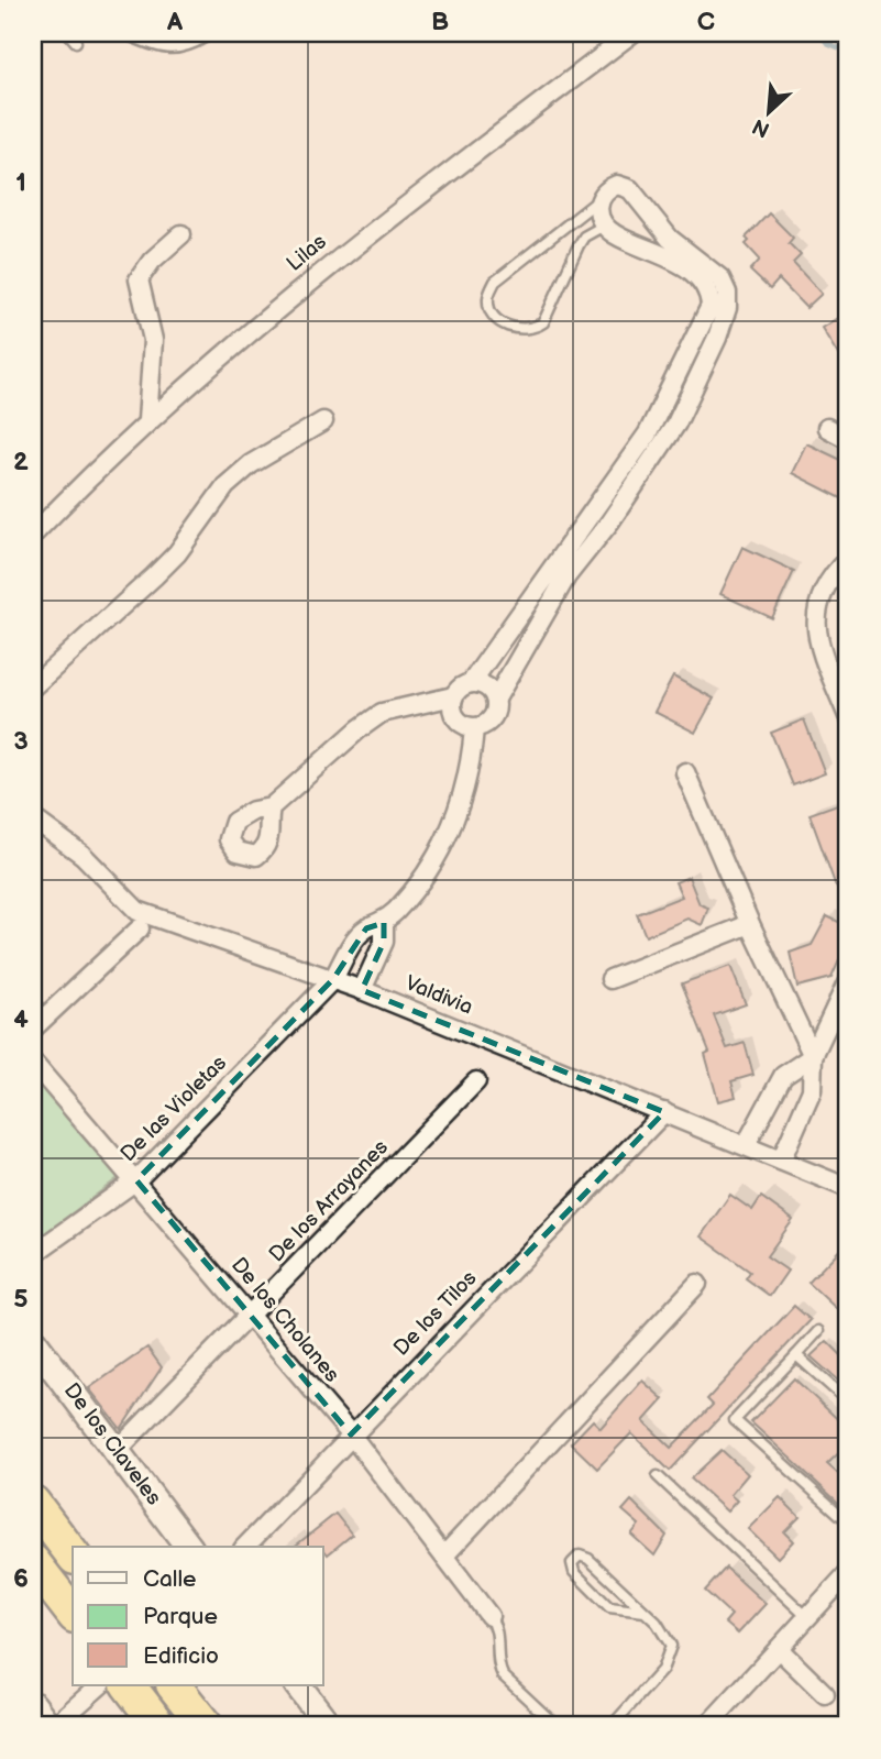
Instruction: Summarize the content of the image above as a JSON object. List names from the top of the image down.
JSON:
{
  "streets": {
    "main road": ["De los Claveles"],
    "street": [
      "Lilas",
      "Valdivia",
      "De las Violetas",
      "De los Arrayanes",
      "De los Tilos",
      "De los Cholanes"
    ]
  },
  "crossings": [
    ["Valdivia", "De las Violetas"],
    ["Valdivia", "De los Tilos"],
    ["De las Violetas", "De los Cholanes"],
    ["De los Arrayanes", "De los Cholanes"],
    ["De los Arrayanes", "De los Claveles"],
    ["De los Tilos", "De los Cholanes"]
  ],
  "legend": ["Calle", "Parque", "Edificio"],
  "north": "bottom left",
  "grid": {
    "columns": ["A", "B", "C"],
    "rows": [
      "1",
      "2",
      "3",
      "4",
      "5",
      "6"
    ]
  }
}
